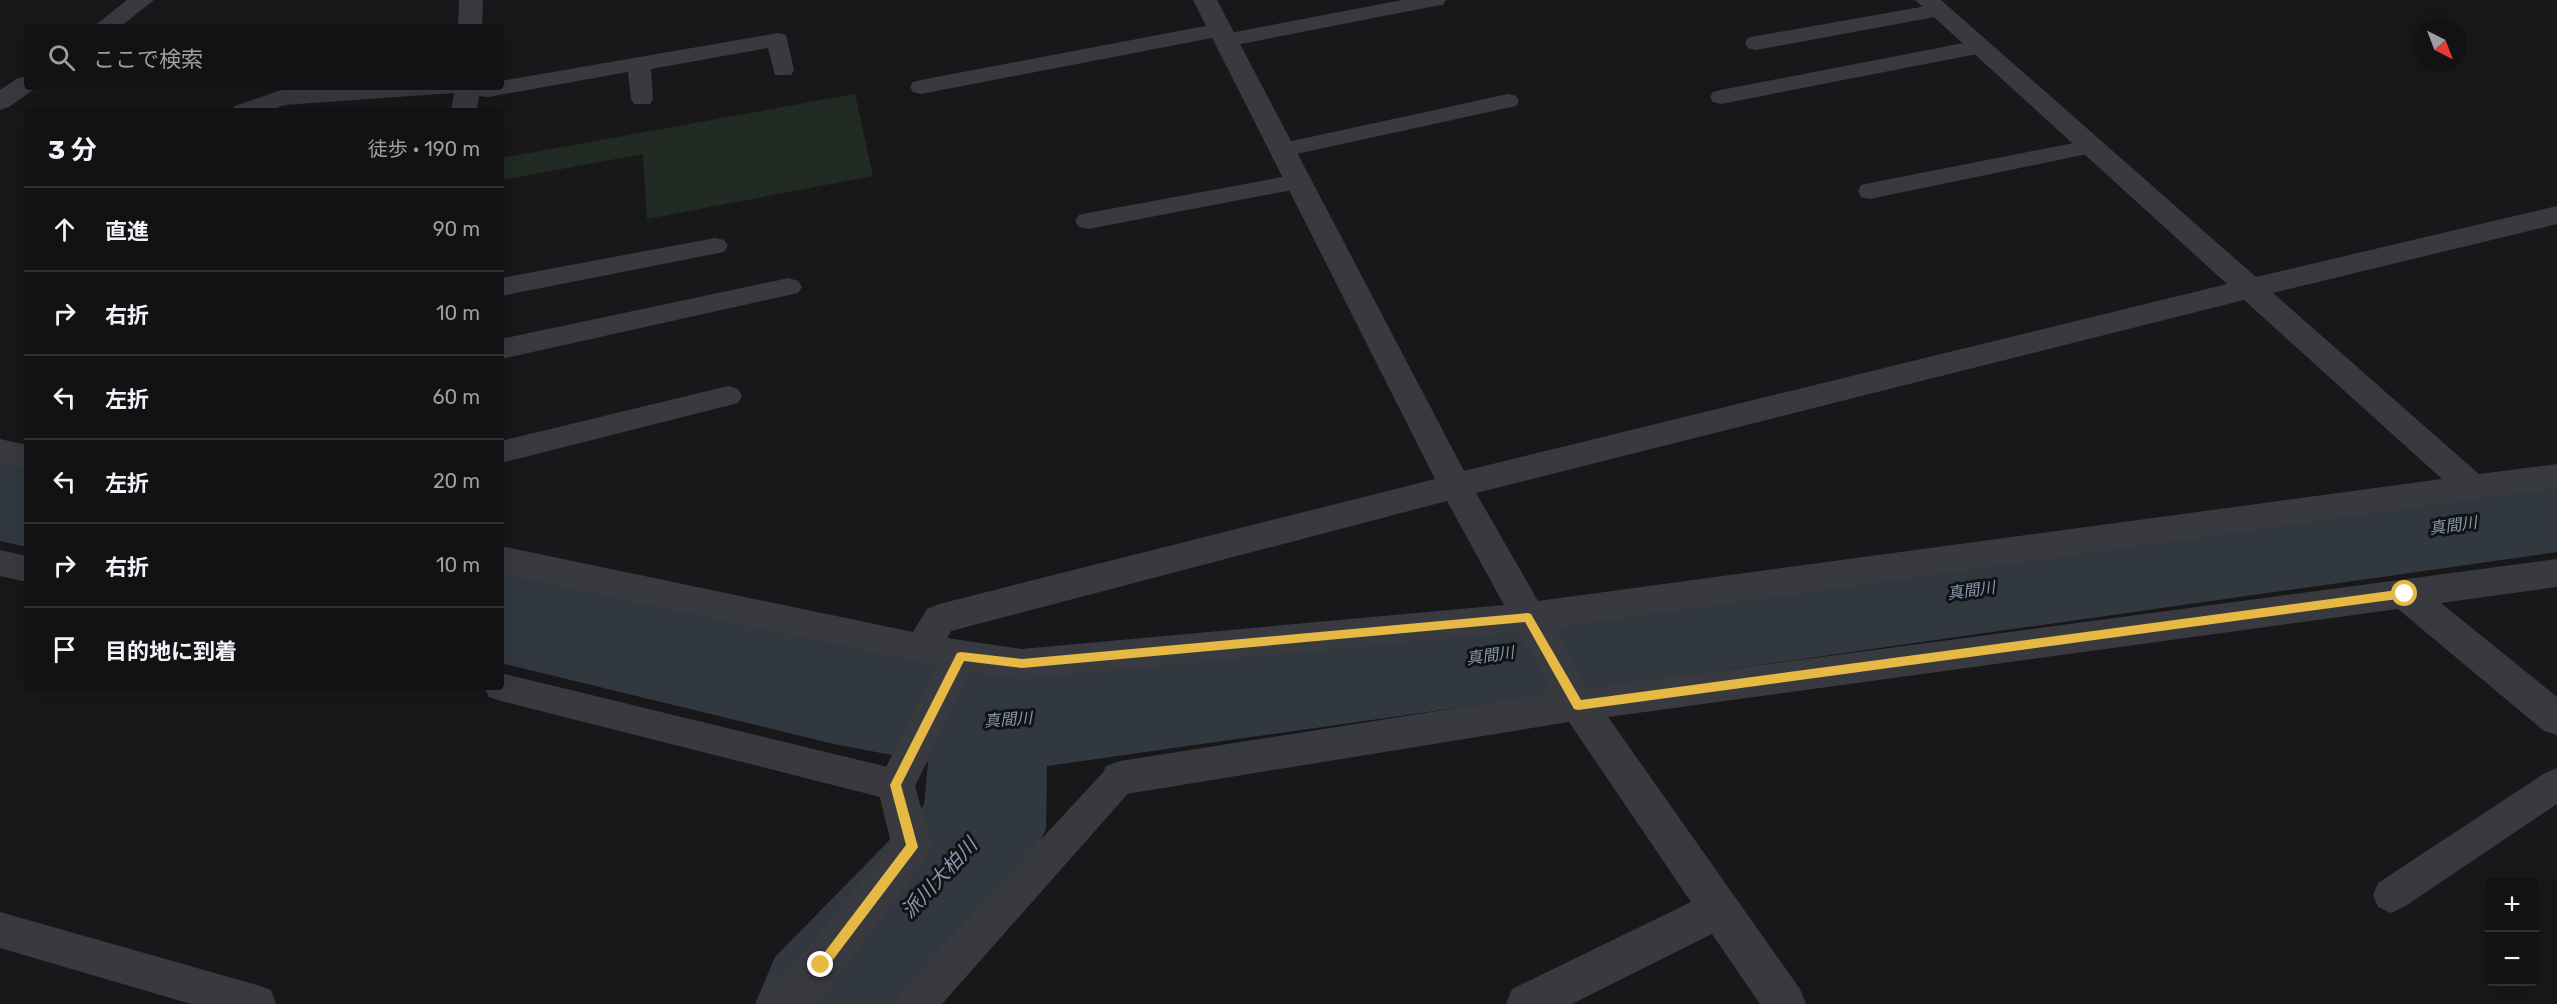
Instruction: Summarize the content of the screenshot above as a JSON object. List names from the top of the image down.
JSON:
{
  "water": ["真間川", "派川大柏川"],
  "north": "bottom right",
  "page": {
    "search": "ここで検索",
    "heading": ["3 分", "徒歩 · 190 m"],
    "list": [
      ["直進", "90 m"],
      ["右折", "10 m"],
      ["左折", "60 m"],
      ["左折", "20 m"],
      ["右折", "10 m"],
      "目的地に到着"
    ],
    "map_buttons": ["+", "−"]
  }
}
